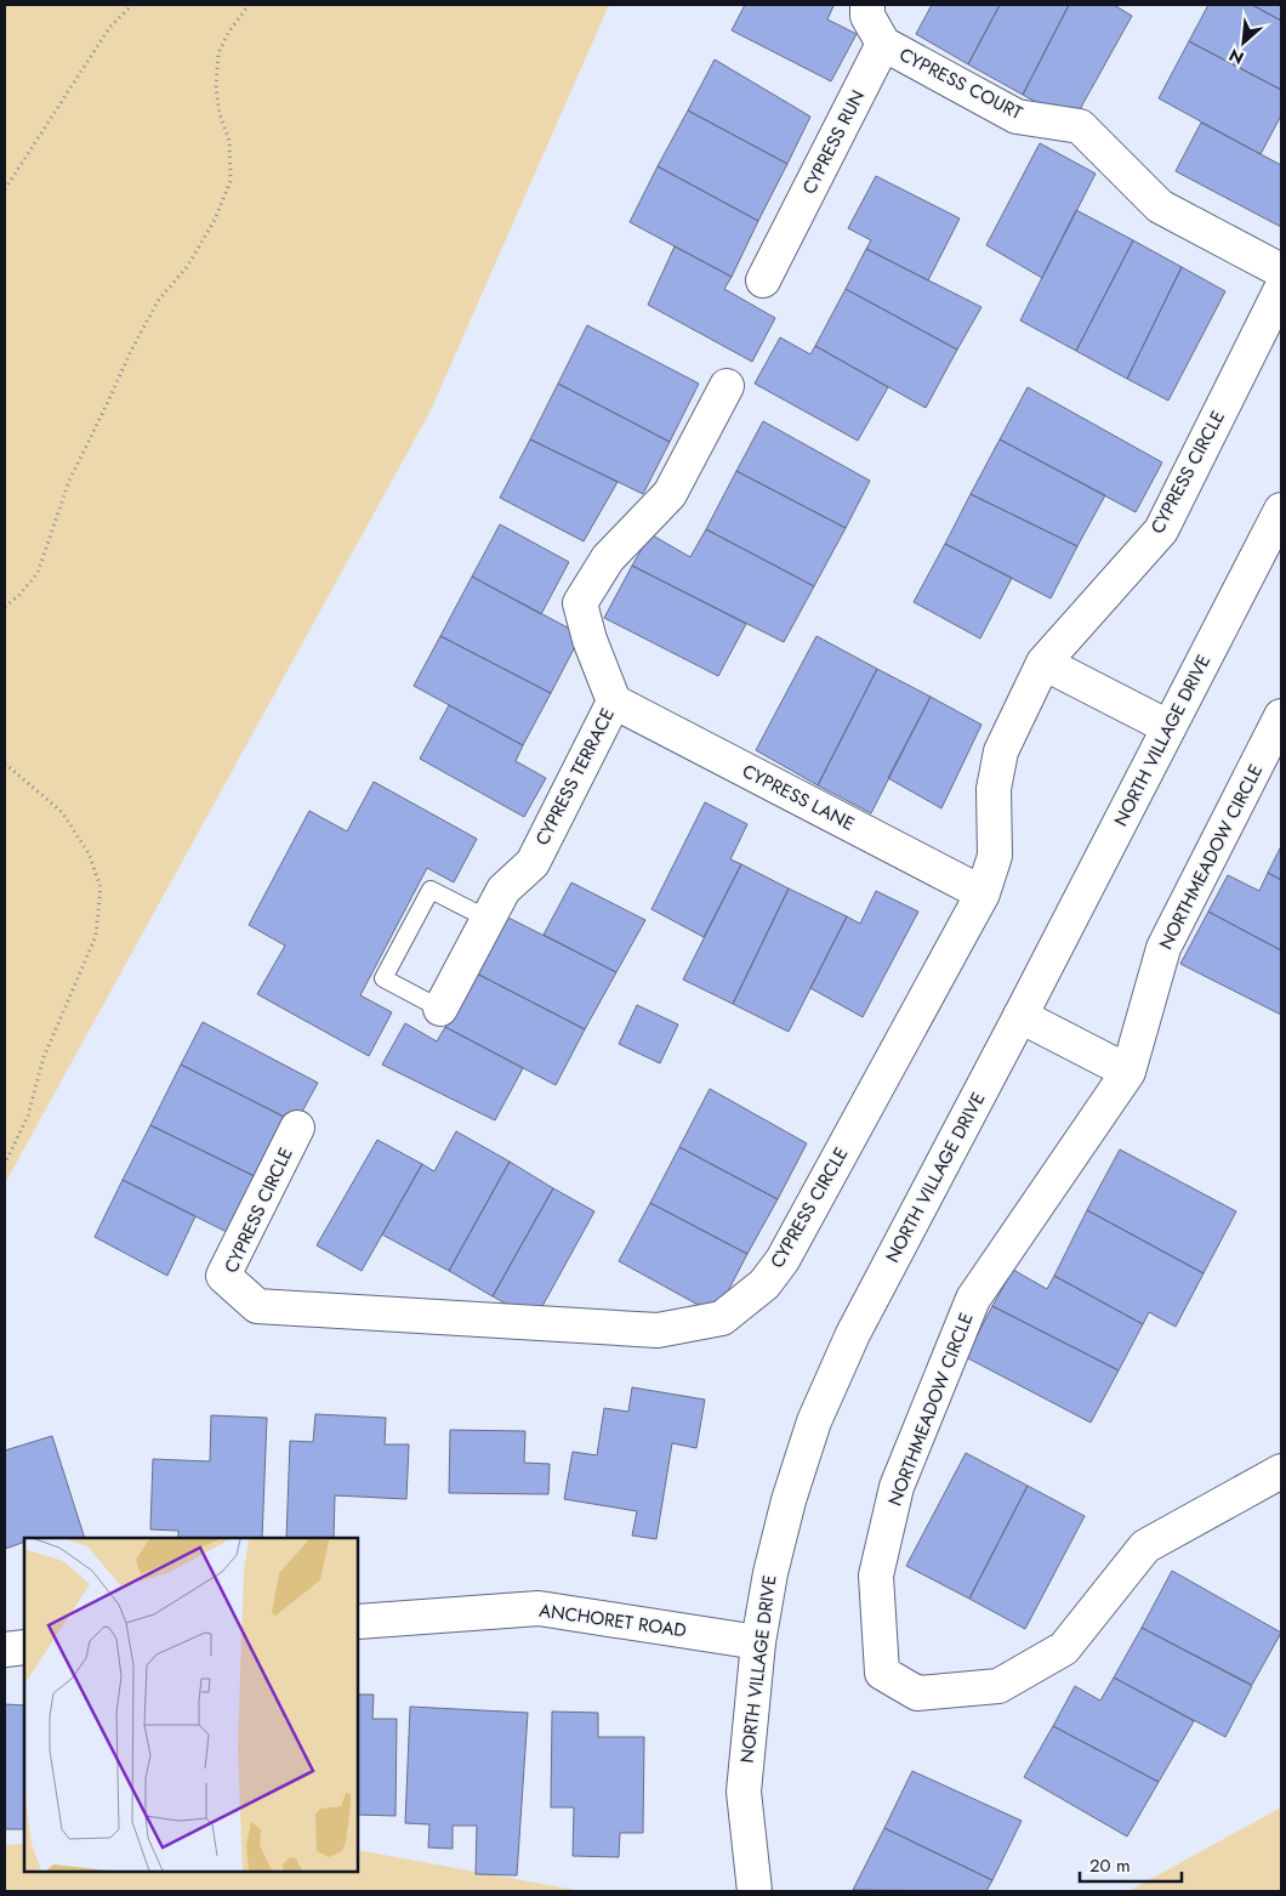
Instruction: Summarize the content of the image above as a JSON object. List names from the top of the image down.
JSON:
{
  "streets": {
    "street": [
      "CYPRESS COURT",
      "CYPRESS RUN",
      "CYPRESS CIRCLE",
      "NORTH VILLAGE DRIVE",
      "CYPRESS TERRACE",
      "CYPRESS LANE",
      "NORTHMEADOW CIRCLE",
      "ANCHORET ROAD"
    ]
  },
  "crossings": [
    ["CYPRESS COURT", "CYPRESS RUN"],
    ["CYPRESS CIRCLE", "CYPRESS LANE"],
    ["NORTH VILLAGE DRIVE", "ANCHORET ROAD"],
    ["CYPRESS TERRACE", "CYPRESS LANE"]
  ],
  "scale_bar": "20 m",
  "north": "bottom left"
}
